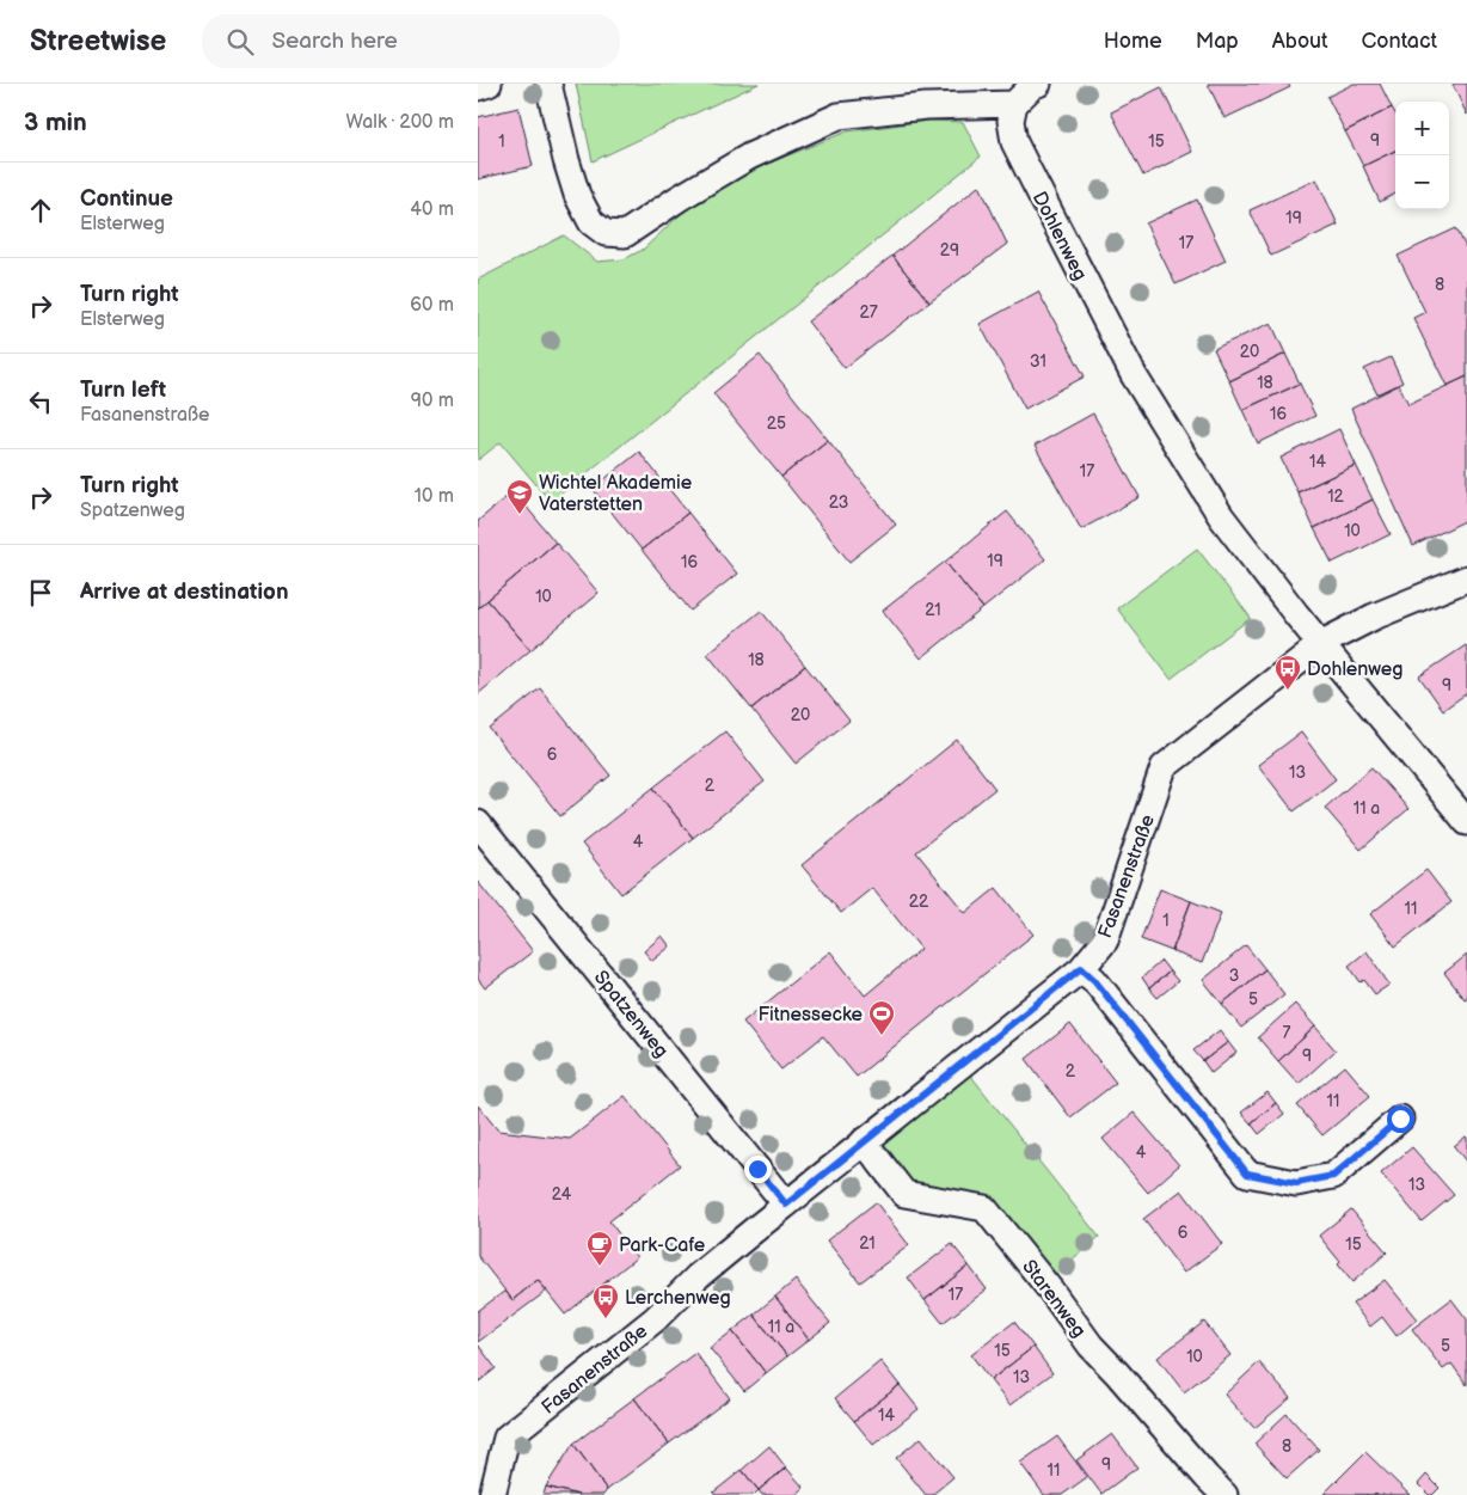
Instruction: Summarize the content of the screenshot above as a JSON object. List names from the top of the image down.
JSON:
{
  "streets": {
    "street": [
      "Dohlenweg",
      "Fasanenstraße",
      "Spatzenweg",
      "Starenweg"
    ]
  },
  "crossings": [
    ["Dohlenweg", "Fasanenstraße"],
    ["Fasanenstraße", "Spatzenweg"],
    ["Fasanenstraße", "Starenweg"]
  ],
  "places": {
    "school or university": ["Wichtel Akademie Vaterstetten"],
    "bus stop": ["Dohlenweg", "Lerchenweg"],
    "sports": ["Fitnessecke"],
    "cafe": ["Park-Cafe"]
  },
  "house_numbers": [
    "9",
    "1",
    "15",
    "19",
    "17",
    "29",
    "8",
    "27",
    "20",
    "31",
    "18",
    "16",
    "25",
    "14",
    "17",
    "12",
    "23",
    "10",
    "19",
    "16",
    "10",
    "21",
    "18",
    "9",
    "20",
    "6",
    "13",
    "2",
    "11 a",
    "4",
    "22",
    "11",
    "1",
    "3",
    "5",
    "7",
    "9",
    "2",
    "11",
    "4",
    "13",
    "24",
    "6",
    "21",
    "15",
    "17",
    "11 a",
    "5",
    "15",
    "10",
    "13",
    "14",
    "8",
    "9",
    "11"
  ],
  "page": {
    "header": "Streetwise",
    "search": "Search here",
    "nav": [
      "Home",
      "Map",
      "About",
      "Contact"
    ],
    "heading": ["3 min", "Walk · 200 m"],
    "map_buttons": ["+", "−"],
    "list": [
      ["Continue", "Elsterweg", "40 m"],
      ["Turn right", "Elsterweg", "60 m"],
      ["Turn left", "Fasanenstraße", "90 m"],
      ["Turn right", "Spatzenweg", "10 m"],
      "Arrive at destination"
    ]
  }
}
